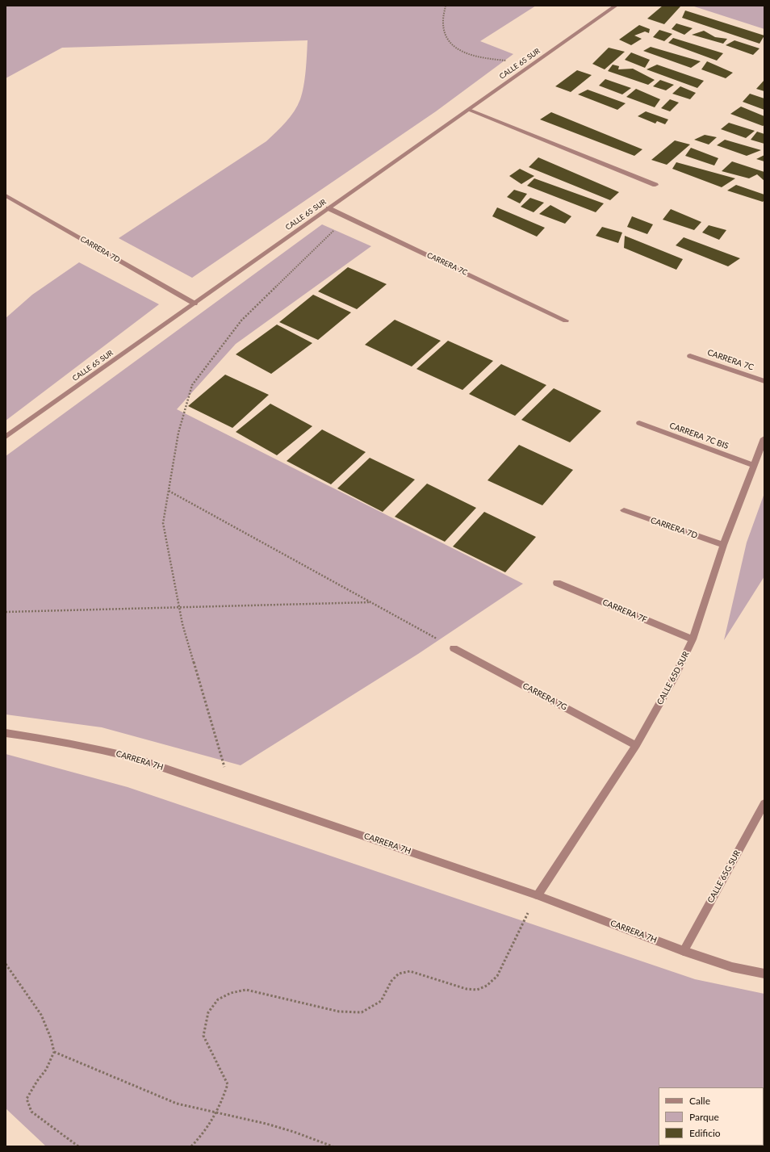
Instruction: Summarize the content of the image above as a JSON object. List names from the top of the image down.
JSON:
{
  "streets": {
    "street": [
      "CALLE 65 SUR",
      "CARRERA 7D",
      "CARRERA 7C",
      "CARRERA 7C BIS",
      "CARRERA 7F",
      "CALLE 65D SUR",
      "CARRERA 7G",
      "CARRERA 7H",
      "CALLE 65G SUR"
    ]
  },
  "crossings": [
    ["CALLE 65 SUR", "CARRERA 7D"],
    ["CALLE 65 SUR", "CARRERA 7C"],
    ["CARRERA 7D", "CALLE 65D SUR"],
    ["CARRERA 7C BIS", "CALLE 65D SUR"],
    ["CARRERA 7F", "CALLE 65D SUR"],
    ["CALLE 65D SUR", "CARRERA 7G"],
    ["CALLE 65D SUR", "CARRERA 7H"],
    ["CARRERA 7H", "CALLE 65G SUR"]
  ],
  "legend": ["Calle", "Parque", "Edificio"]
}
